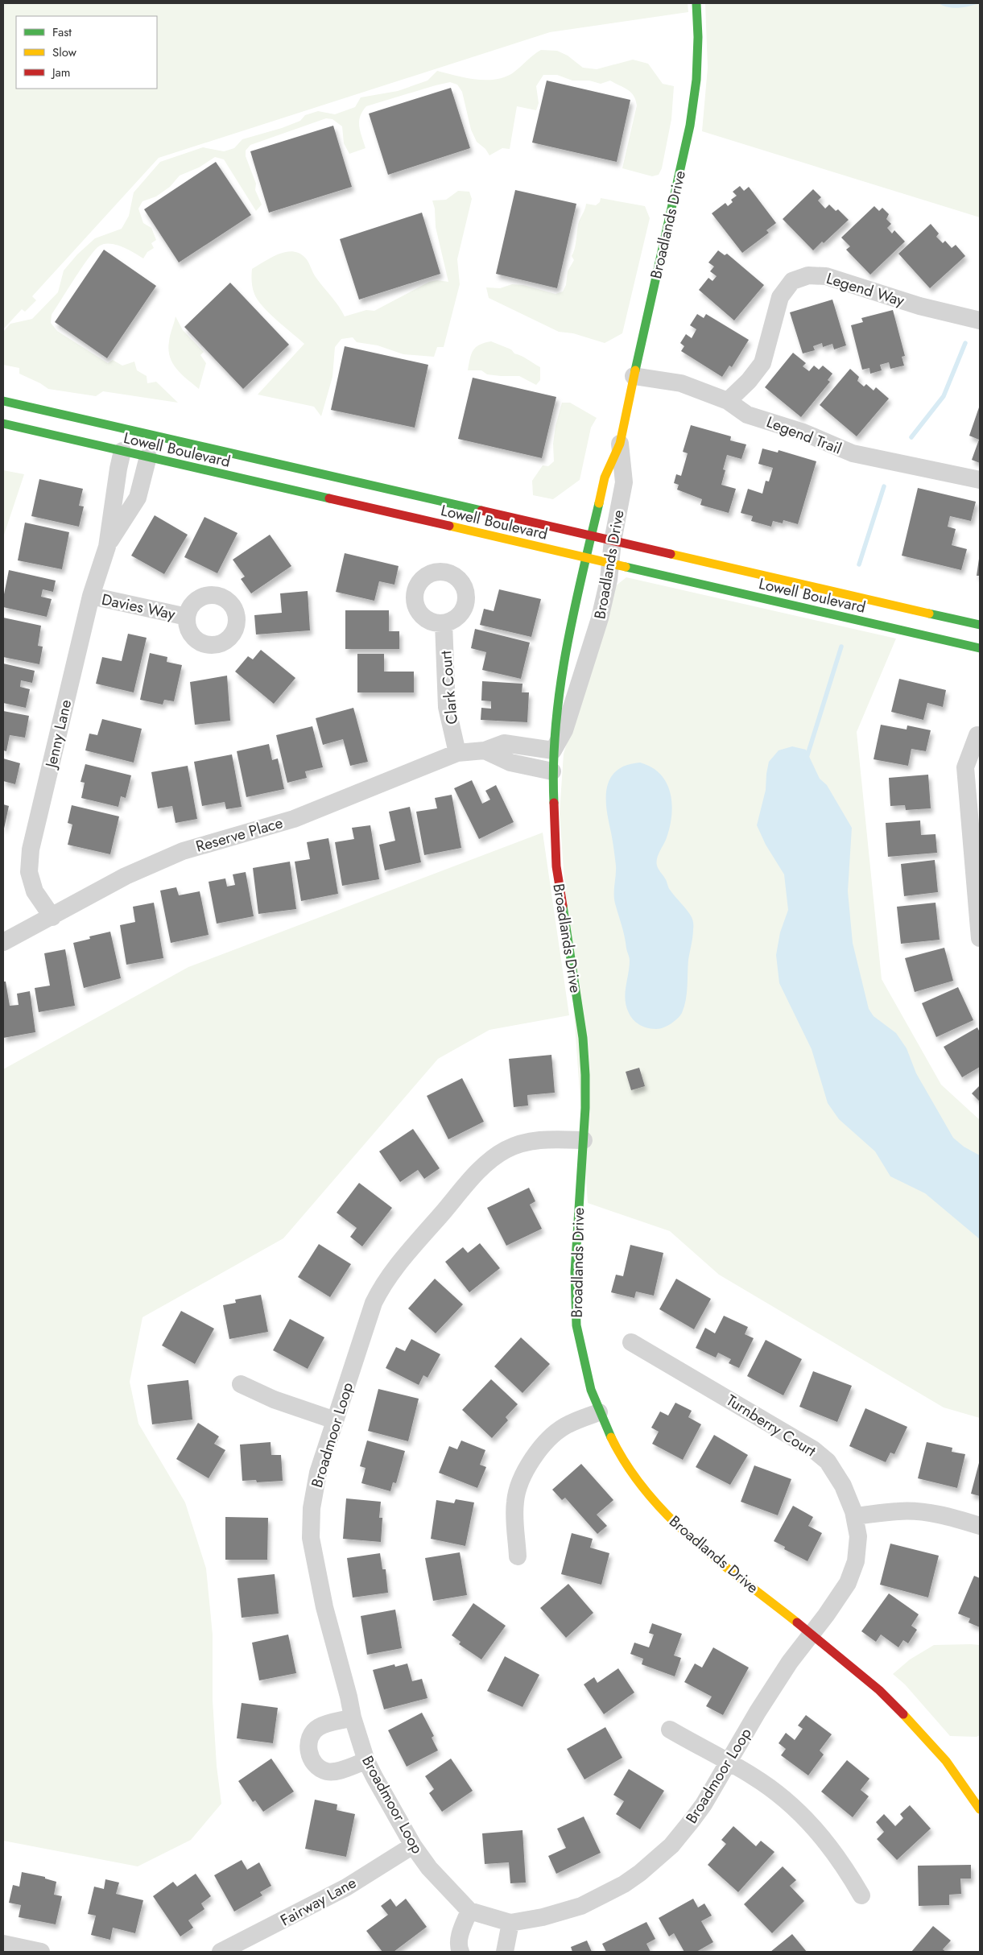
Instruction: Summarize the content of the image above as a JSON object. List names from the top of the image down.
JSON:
{
  "streets": {
    "main road": ["Broadlands Drive", "Lowell Boulevard"],
    "street": [
      "Legend Way",
      "Legend Trail",
      "Davies Way",
      "Clark Court",
      "Jenny Lane",
      "Reserve Place",
      "Turnberry Court",
      "Broadmoor Loop",
      "Fairway Lane"
    ]
  },
  "crossings": [
    ["Broadlands Drive", "Legend Trail"],
    ["Broadlands Drive", "Lowell Boulevard"],
    ["Broadlands Drive", "Reserve Place"],
    ["Broadlands Drive", "Turnberry Court"],
    ["Broadlands Drive", "Broadmoor Loop"],
    ["Legend Way", "Legend Trail"],
    ["Lowell Boulevard", "Jenny Lane"],
    ["Davies Way", "Jenny Lane"],
    ["Clark Court", "Reserve Place"],
    ["Jenny Lane", "Reserve Place"],
    ["Turnberry Court", "Broadmoor Loop"],
    ["Broadmoor Loop", "Fairway Lane"]
  ],
  "legend": ["Fast", "Slow", "Jam"]
}
